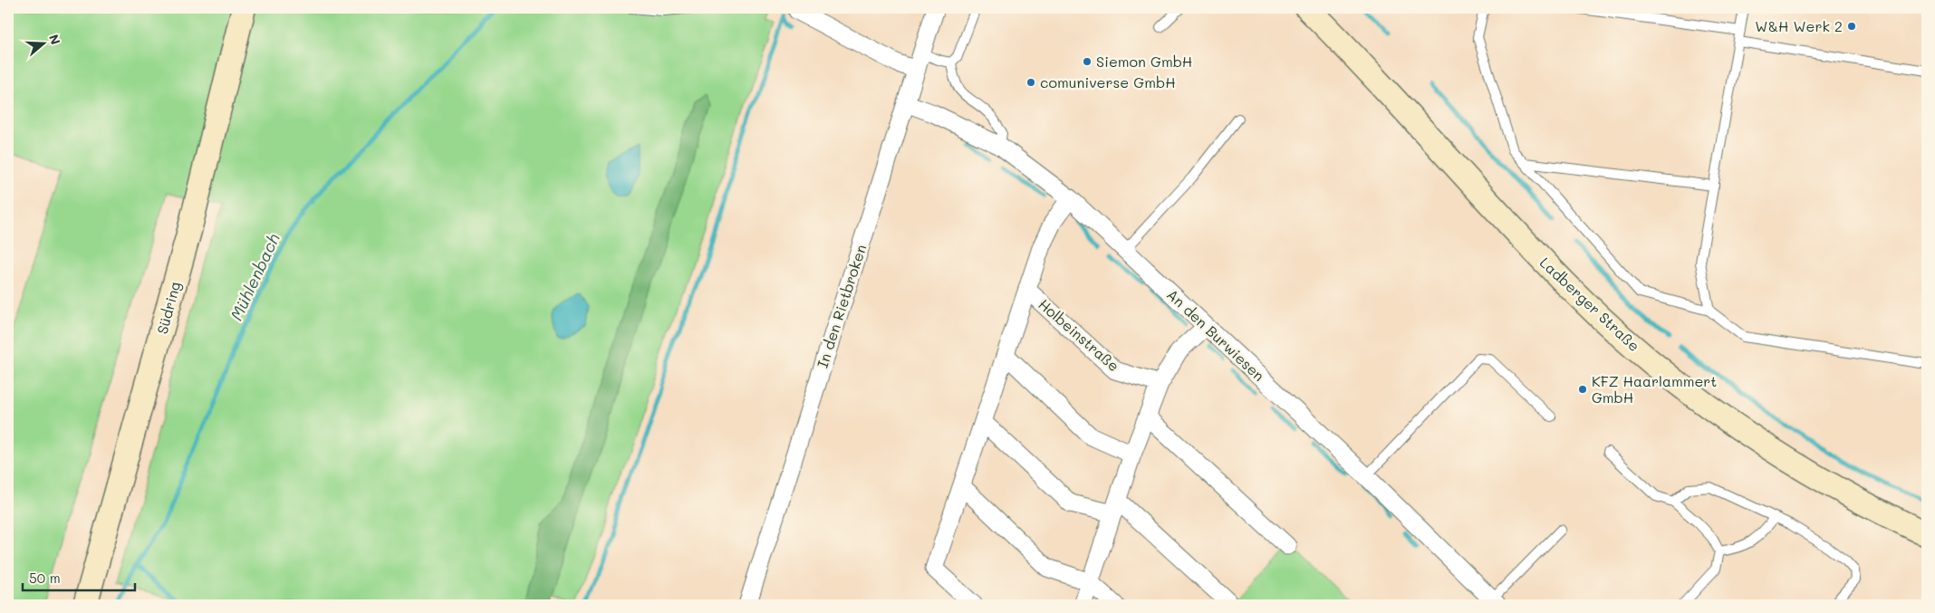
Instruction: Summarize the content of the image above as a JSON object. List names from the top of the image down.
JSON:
{
  "streets": {
    "main road": ["Ladberger Straße", "Südring"],
    "street": ["In den Rietbroken", "Holbeinstraße", "An den Burwiesen"]
  },
  "crossings": [
    ["In den Rietbroken", "An den Burwiesen"],
    ["Holbeinstraße", "An den Burwiesen"]
  ],
  "water": ["Mühlenbach"],
  "places": [
    "W&H Werk 2",
    "Siemon GmbH",
    "comuniverse GmbH",
    "KFZ Haarlammert GmbH"
  ],
  "scale_bar": "50 m",
  "north": "right"
}
